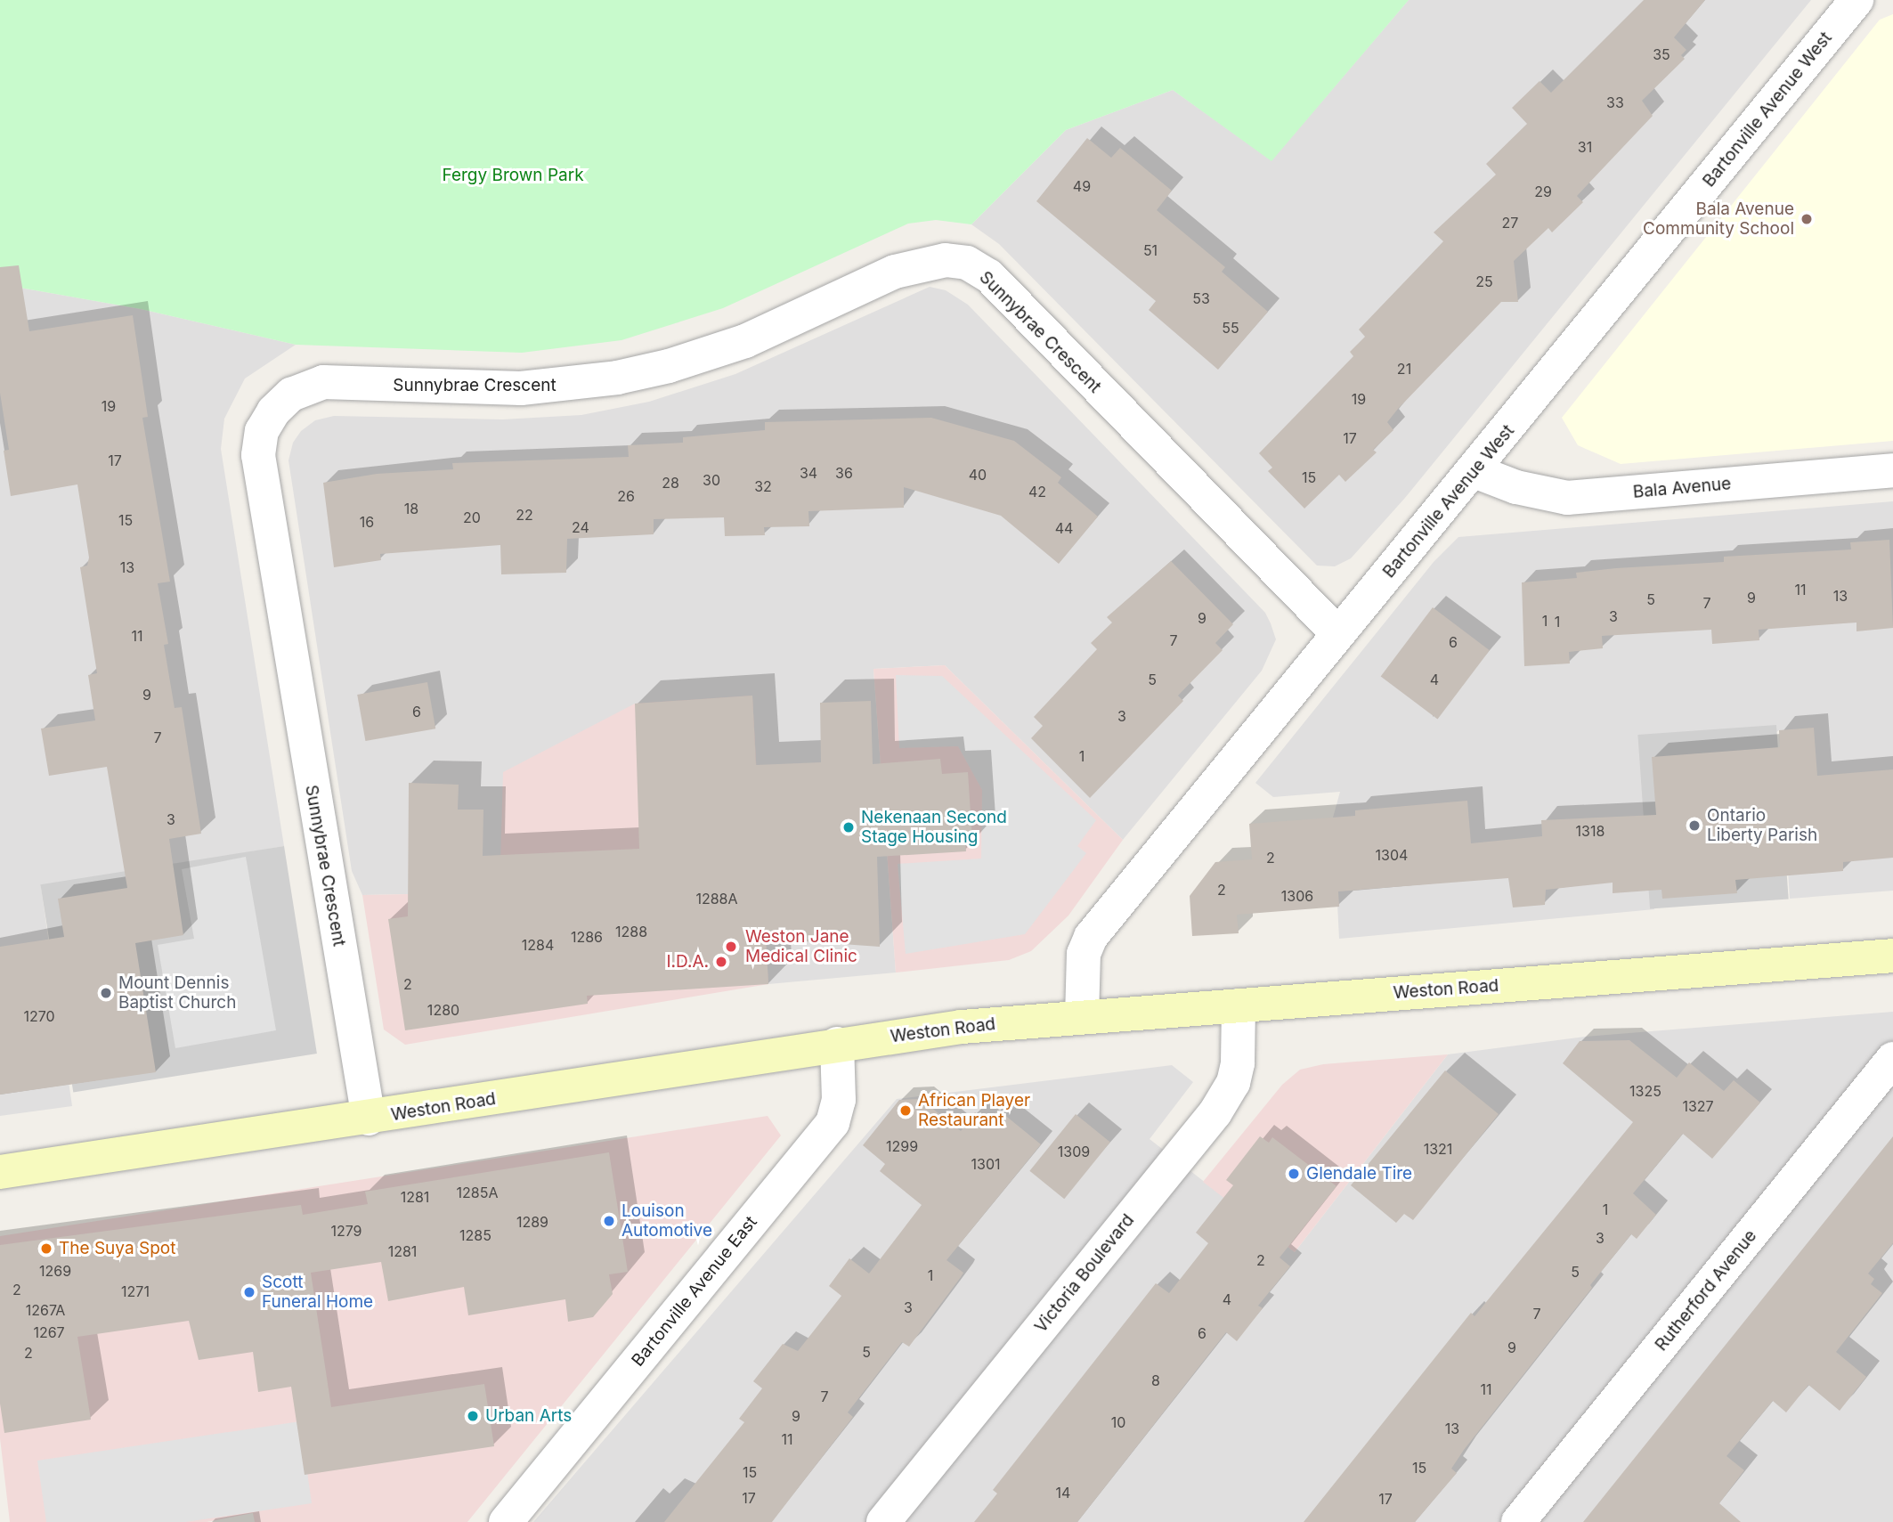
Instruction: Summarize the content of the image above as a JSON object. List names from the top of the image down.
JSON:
{
  "streets": {
    "main road": ["Weston Road"],
    "street": [
      "Bartonville Avenue West",
      "Sunnybrae Crescent",
      "Bala Avenue",
      "Victoria Boulevard",
      "Rutherford Avenue",
      "Bartonville Avenue East"
    ]
  },
  "crossings": [
    ["Bartonville Avenue West", "Sunnybrae Crescent"],
    ["Bartonville Avenue West", "Bala Avenue"],
    ["Bartonville Avenue West", "Weston Road"],
    ["Sunnybrae Crescent", "Weston Road"],
    ["Weston Road", "Victoria Boulevard"],
    ["Weston Road", "Bartonville Avenue East"]
  ],
  "parks": ["Fergy Brown Park"],
  "places": [
    "Bala Avenue Community School",
    "Ontario Liberty Parish",
    "Nekenaan Second Stage Housing",
    "Weston Jane Medical Clinic",
    "I.D.A.",
    "Mount Dennis Baptist Church",
    "African Player Restaurant",
    "Glendale Tire",
    "Louison Automotive",
    "The Suya Spot",
    "Scott Funeral Home",
    "Urban Arts"
  ],
  "house_numbers": [
    "35",
    "33",
    "31",
    "49",
    "29",
    "27",
    "51",
    "25",
    "53",
    "55",
    "21",
    "19",
    "19",
    "17",
    "17",
    "34",
    "36",
    "40",
    "15",
    "30",
    "28",
    "32",
    "42",
    "26",
    "18",
    "22",
    "20",
    "15",
    "16",
    "24",
    "44",
    "13",
    "11",
    "13",
    "9",
    "5",
    "7",
    "3",
    "9",
    "1",
    "1",
    "11",
    "7",
    "6",
    "5",
    "4",
    "9",
    "6",
    "3",
    "7",
    "1",
    "3",
    "1318",
    "1304",
    "2",
    "2",
    "1306",
    "1288A",
    "1288",
    "1286",
    "1284",
    "2",
    "1280",
    "1270",
    "1325",
    "1327",
    "1299",
    "1321",
    "1309",
    "1301",
    "1285A",
    "1281",
    "1",
    "1289",
    "1279",
    "1285",
    "3",
    "1281",
    "2",
    "1269",
    "5",
    "1",
    "2",
    "1271",
    "4",
    "3",
    "1267A",
    "7",
    "1267",
    "6",
    "9",
    "5",
    "2",
    "8",
    "11",
    "7",
    "9",
    "10",
    "13",
    "11",
    "15",
    "15",
    "14",
    "17",
    "17"
  ]
}
